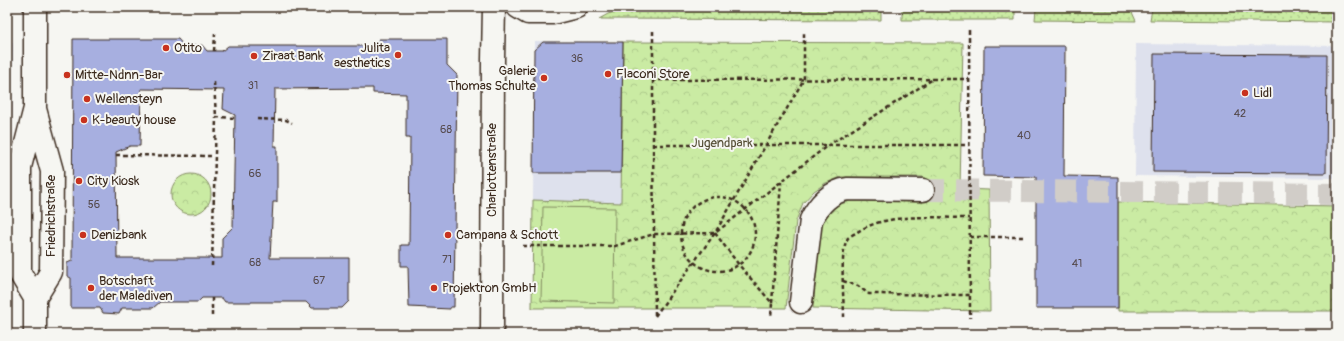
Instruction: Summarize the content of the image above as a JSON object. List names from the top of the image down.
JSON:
{
  "streets": {
    "street": ["Charlottenstraße", "Friedrichstraße"]
  },
  "parks": ["Jugendpark"],
  "places": [
    "Otito",
    "Julita aesthetics",
    "Ziraat Bank",
    "Flaconi Store",
    "Mitte-Ndnn-Bar",
    "Galerie Thomas Schulte",
    "Lidl",
    "Wellensteyn",
    "K-beauty house",
    "City Kiosk",
    "Denizbank",
    "Campana & Schott",
    "Botschaft der Malediven",
    "Projektron GmbH"
  ],
  "house_numbers": [
    "36",
    "31",
    "42",
    "68",
    "40",
    "66",
    "56",
    "71",
    "68",
    "41",
    "67"
  ]
}
